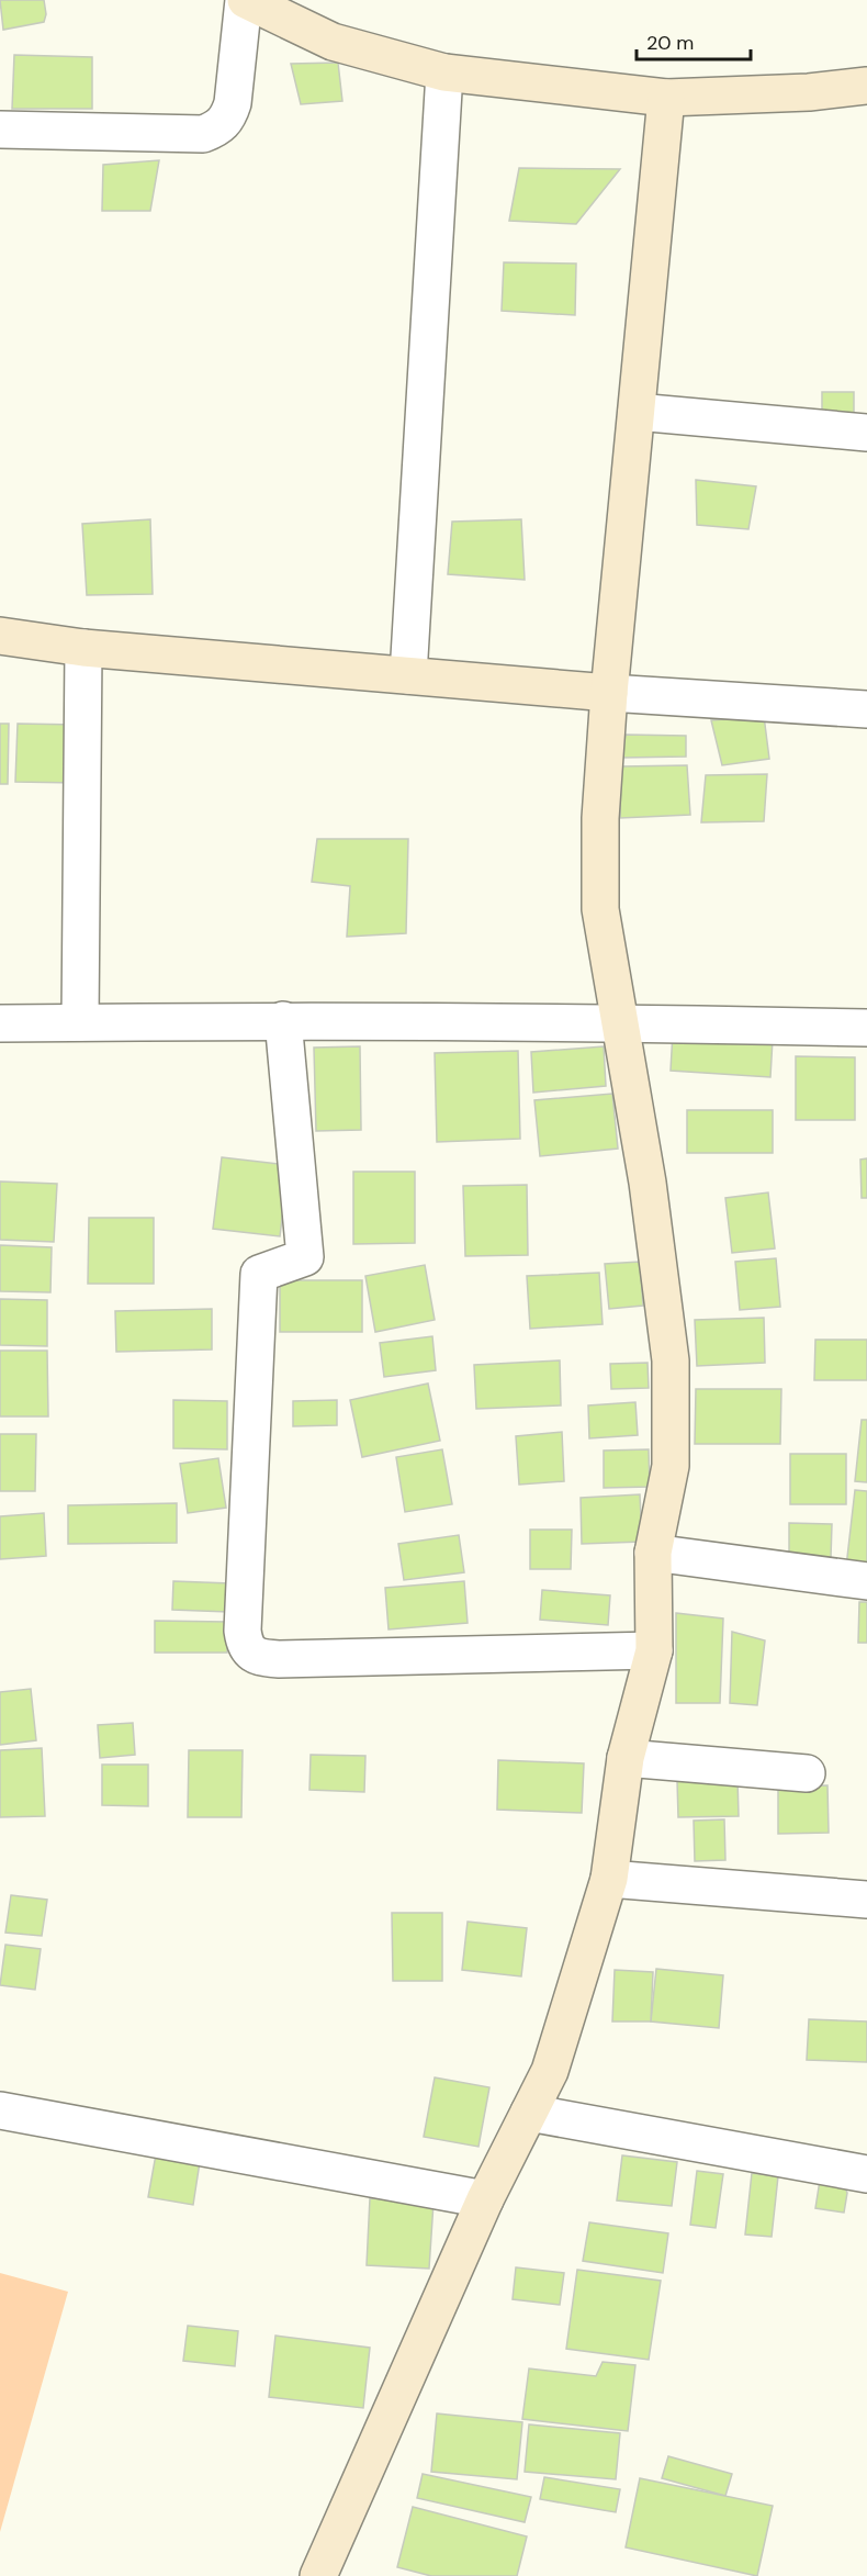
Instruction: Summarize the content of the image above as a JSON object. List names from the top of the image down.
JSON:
{
  "scale_bar": "20 m"
}
